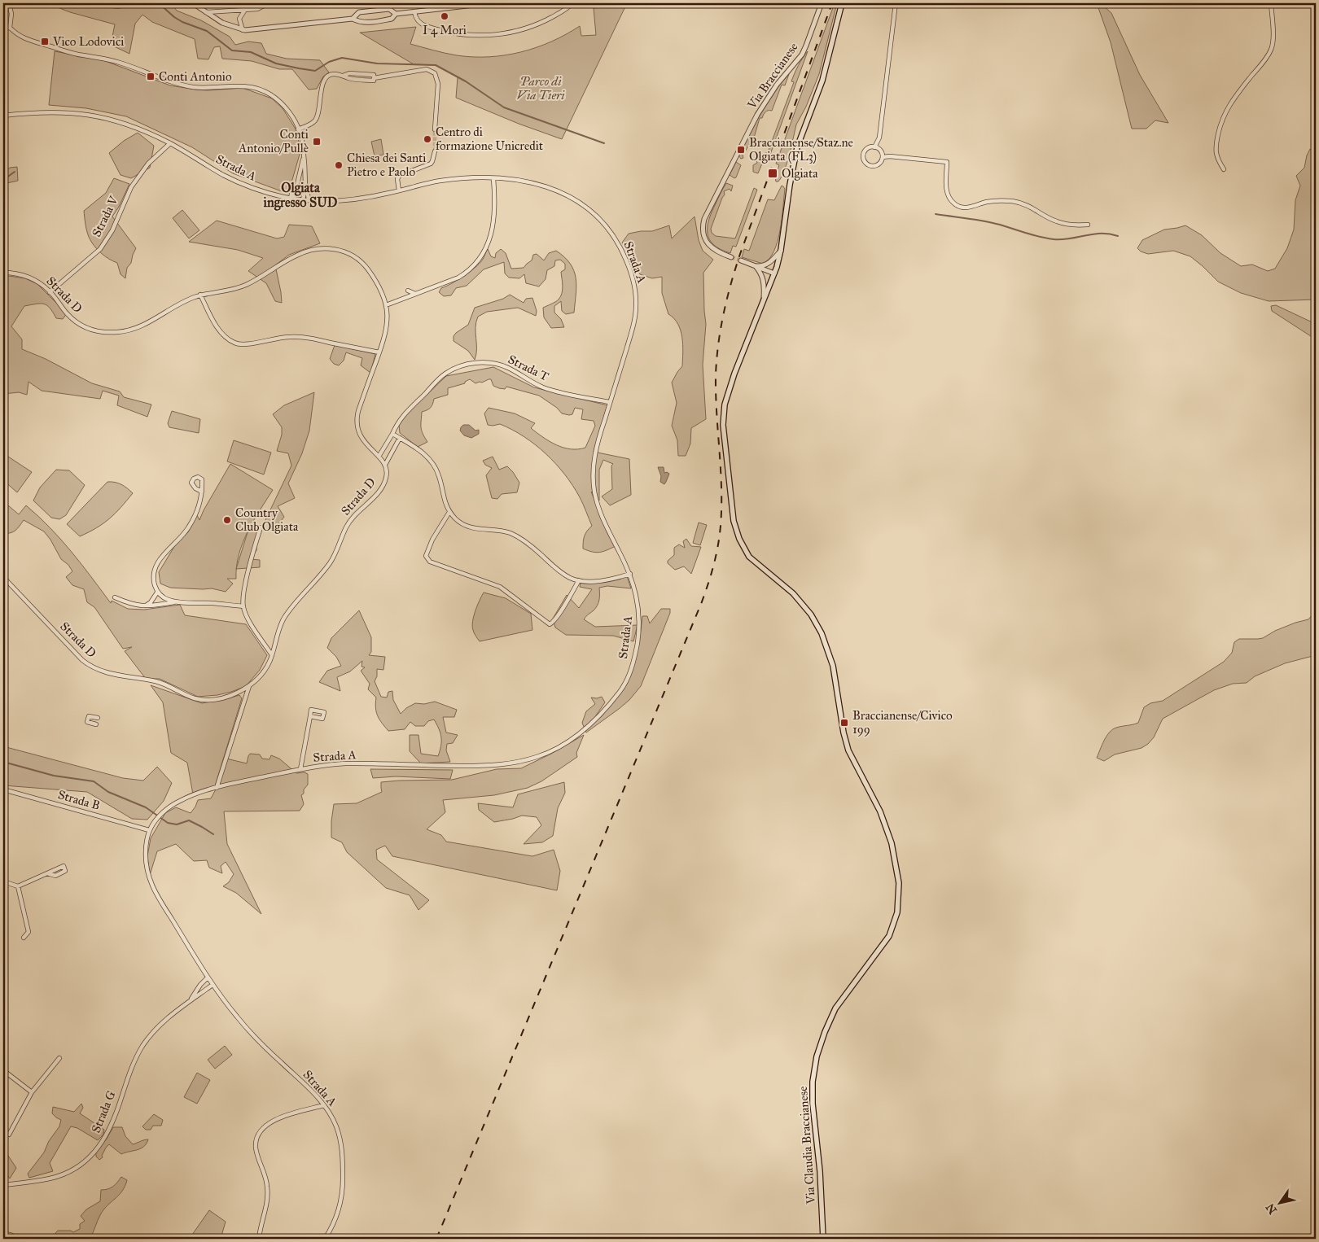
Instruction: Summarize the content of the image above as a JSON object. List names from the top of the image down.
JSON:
{
  "streets": {
    "main road": ["Via Claudia Braccianese"],
    "street": [
      "Via Braccianese",
      "Strada A",
      "Strada V",
      "Strada D",
      "Strada T",
      "Strada B",
      "Strada G"
    ]
  },
  "crossings": [
    ["Strada A", "Strada V"],
    ["Strada A", "Strada D"],
    ["Strada A", "Strada T"],
    ["Strada A", "Strada B"],
    ["Strada A", "Strada G"],
    ["Strada V", "Strada D"],
    ["Strada D", "Strada T"]
  ],
  "districts": ["Olgiata ingresso SUD"],
  "parks": ["Parco di Via Tieri"],
  "places": {
    "other": [
      "I 4 Mori",
      "Centro di formazione Unicredit",
      "Chiesa dei Santi Pietro e Paolo",
      "Country Club Olgiata"
    ],
    "transit": [
      "Vico Lodovici",
      "Conti Antonio",
      "Conti Antonio/Pullè",
      "Braccianense/Staz.ne Olgiata (FL3)",
      "Olgiata",
      "Braccianense/Civico 199"
    ]
  },
  "north": "bottom left"
}
